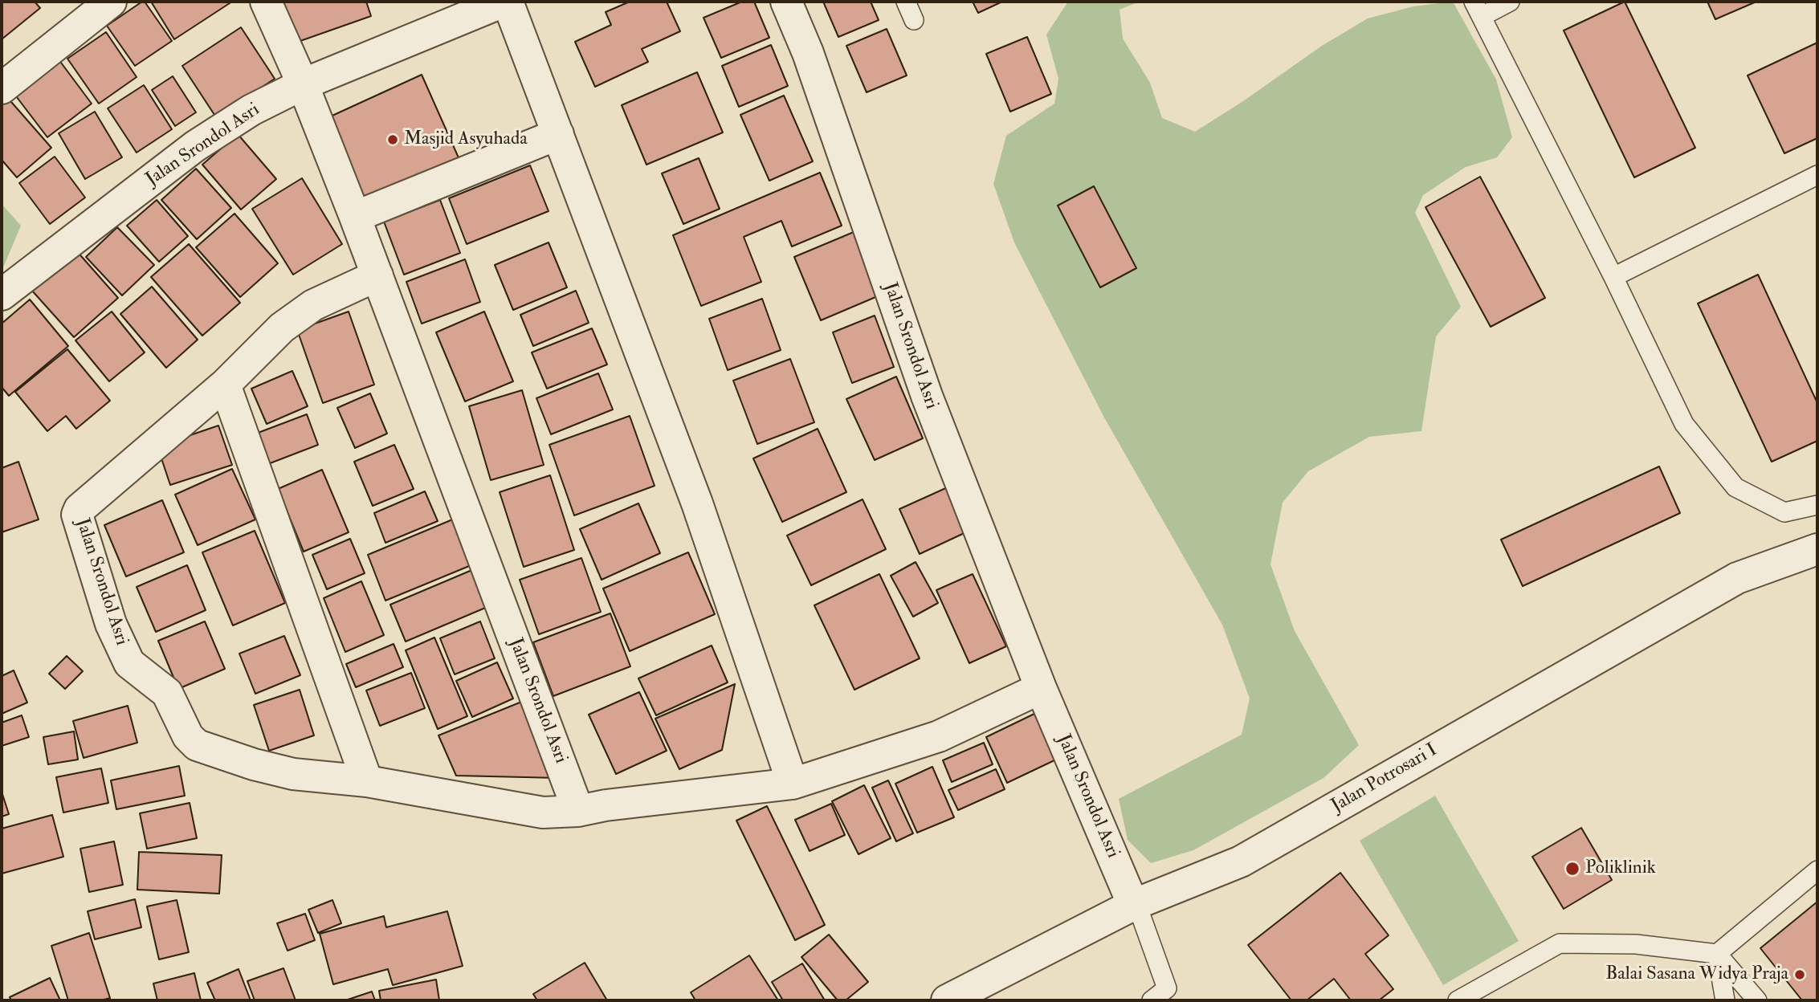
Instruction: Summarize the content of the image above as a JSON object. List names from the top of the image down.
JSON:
{
  "streets": {
    "street": ["Jalan Srondol Asri", "Jalan Potrosari I"]
  },
  "crossings": [
    ["Jalan Srondol Asri", "Jalan Potrosari I"]
  ],
  "places": ["Masjid Asyuhada", "Poliklinik", "Balai Sasana Widya Praja"]
}
